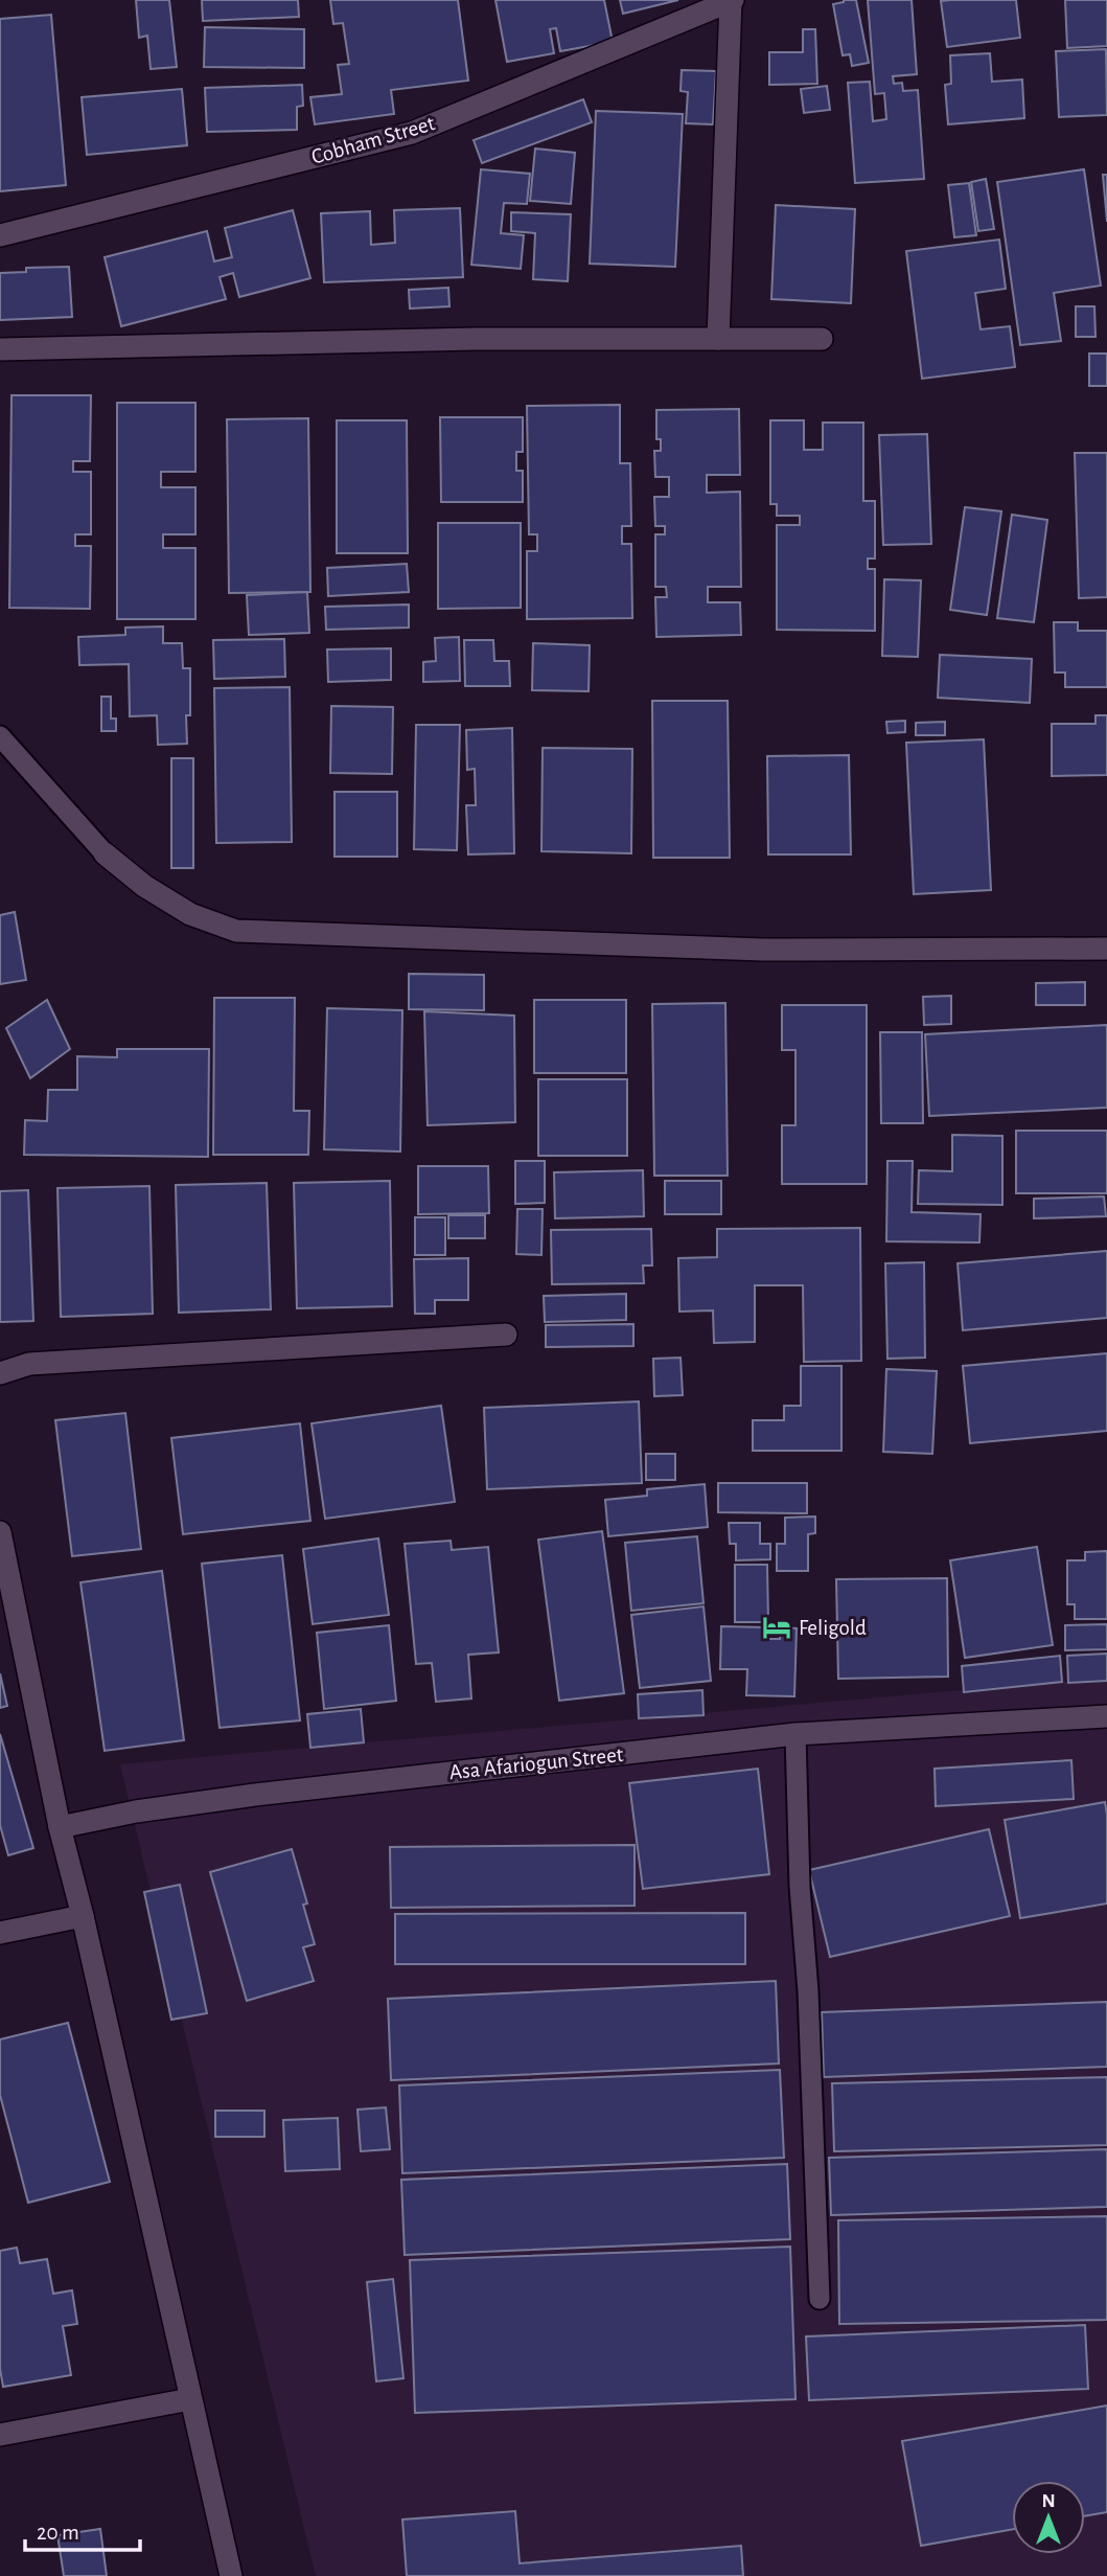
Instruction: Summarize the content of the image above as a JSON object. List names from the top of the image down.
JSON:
{
  "streets": {
    "street": ["Cobham Street", "Asa Afariogun Street"]
  },
  "places": {
    "hotel": ["Feligold"]
  },
  "scale_bar": "20 m",
  "north": "top"
}
